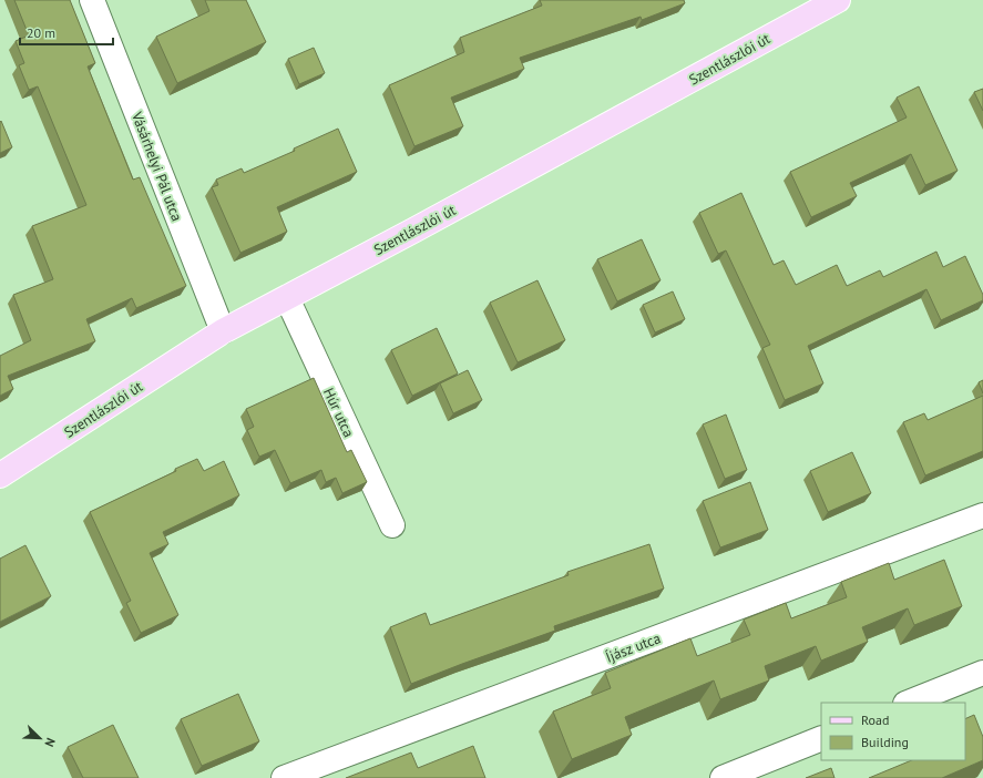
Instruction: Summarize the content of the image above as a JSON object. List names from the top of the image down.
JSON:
{
  "streets": {
    "main road": ["Szentlászlói út"],
    "street": ["Vásárhelyi Pál utca", "Húr utca", "Íjász utca"]
  },
  "crossings": [
    ["Szentlászlói út", "Vásárhelyi Pál utca"],
    ["Szentlászlói út", "Húr utca"]
  ],
  "legend": ["Road", "Building"],
  "scale_bar": "20 m",
  "north": "bottom right"
}
